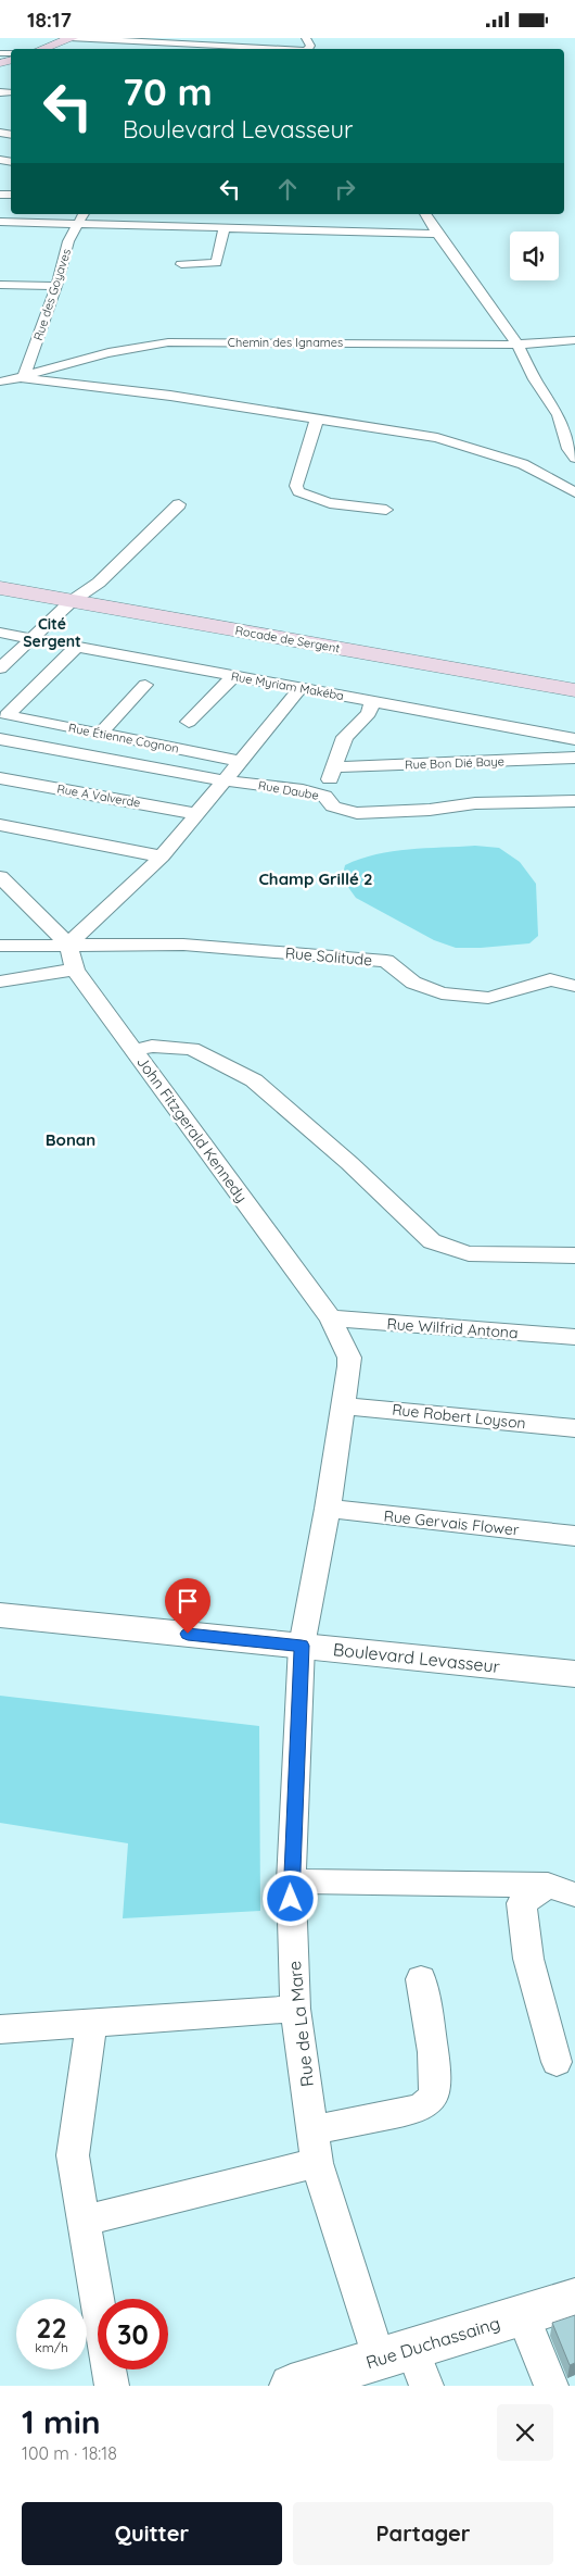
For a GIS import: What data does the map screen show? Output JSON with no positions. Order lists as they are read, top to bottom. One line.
{"streets":{"main road":["Rocade de Sergent"],"street":["Rue des Goyaves","Chemin des Ignames","Rue Myriam Makéba","Rue Étienne Cognon","Rue Bon Dié Baye","Rue Daube","Rue A Valverde","Rue Solitude","John Fitzgerald Kennedy","Rue Wilfrid Antona","Rue Robert Loyson","Rue Gervais Flower","Boulevard Levasseur","Rue de La Mare","Rue Duchassaing"]},"crossings":[["Rue des Goyaves","Chemin des Ignames"],["Rue Myriam Makéba","Rue Étienne Cognon"],["Rue Solitude","John Fitzgerald Kennedy"],["John Fitzgerald Kennedy","Rue Wilfrid Antona"],["John Fitzgerald Kennedy","Rue Robert Loyson"],["John Fitzgerald Kennedy","Rue Gervais Flower"],["John Fitzgerald Kennedy","Boulevard Levasseur"],["John Fitzgerald Kennedy","Rue de La Mare"],["Boulevard Levasseur","Rue de La Mare"],["Rue de La Mare","Rue Duchassaing"]],"districts":["Cité Sergent","Champ Grillé 2","Bonan"],"page":{"status":"18:17","turn":["70 m","Boulevard Levasseur"],"speed":"22 km/h","limit":"30","heading":["1 min","100 m · 18:18"],"buttons":["Quitter","Partager"]}}
